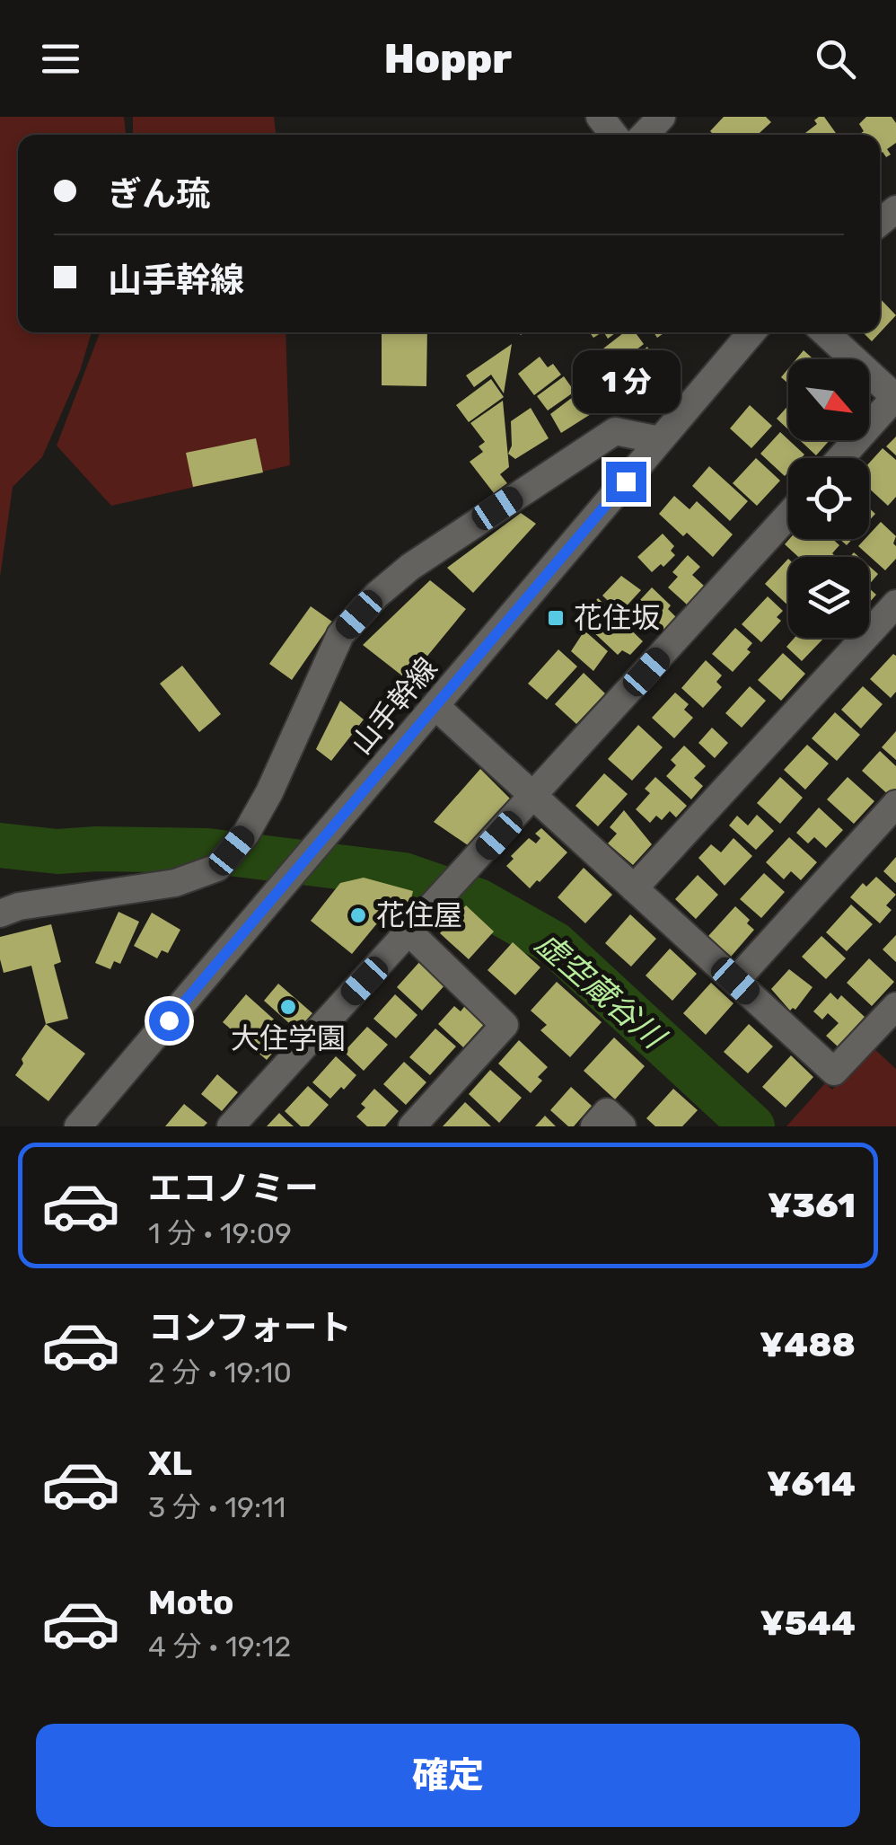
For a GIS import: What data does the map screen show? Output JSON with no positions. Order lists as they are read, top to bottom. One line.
{"streets":{"street":["山手幹線"]},"water":["虚空蔵谷川"],"places":{"transit":["花住坂"],"other":["花住屋","大住学園"]},"north":"bottom right","page":{"header":"Hoppr","banner":["ぎん琉","山手幹線"],"bubble":"1 分","list":[{"name":"エコノミー","note":"1 分 · 19:09","value":"¥361"},{"name":"コンフォート","note":"2 分 · 19:10","value":"¥488"},{"name":"XL","note":"3 分 · 19:11","value":"¥614"},{"name":"Moto","note":"4 分 · 19:12","value":"¥544"}],"buttons":"確定"}}
